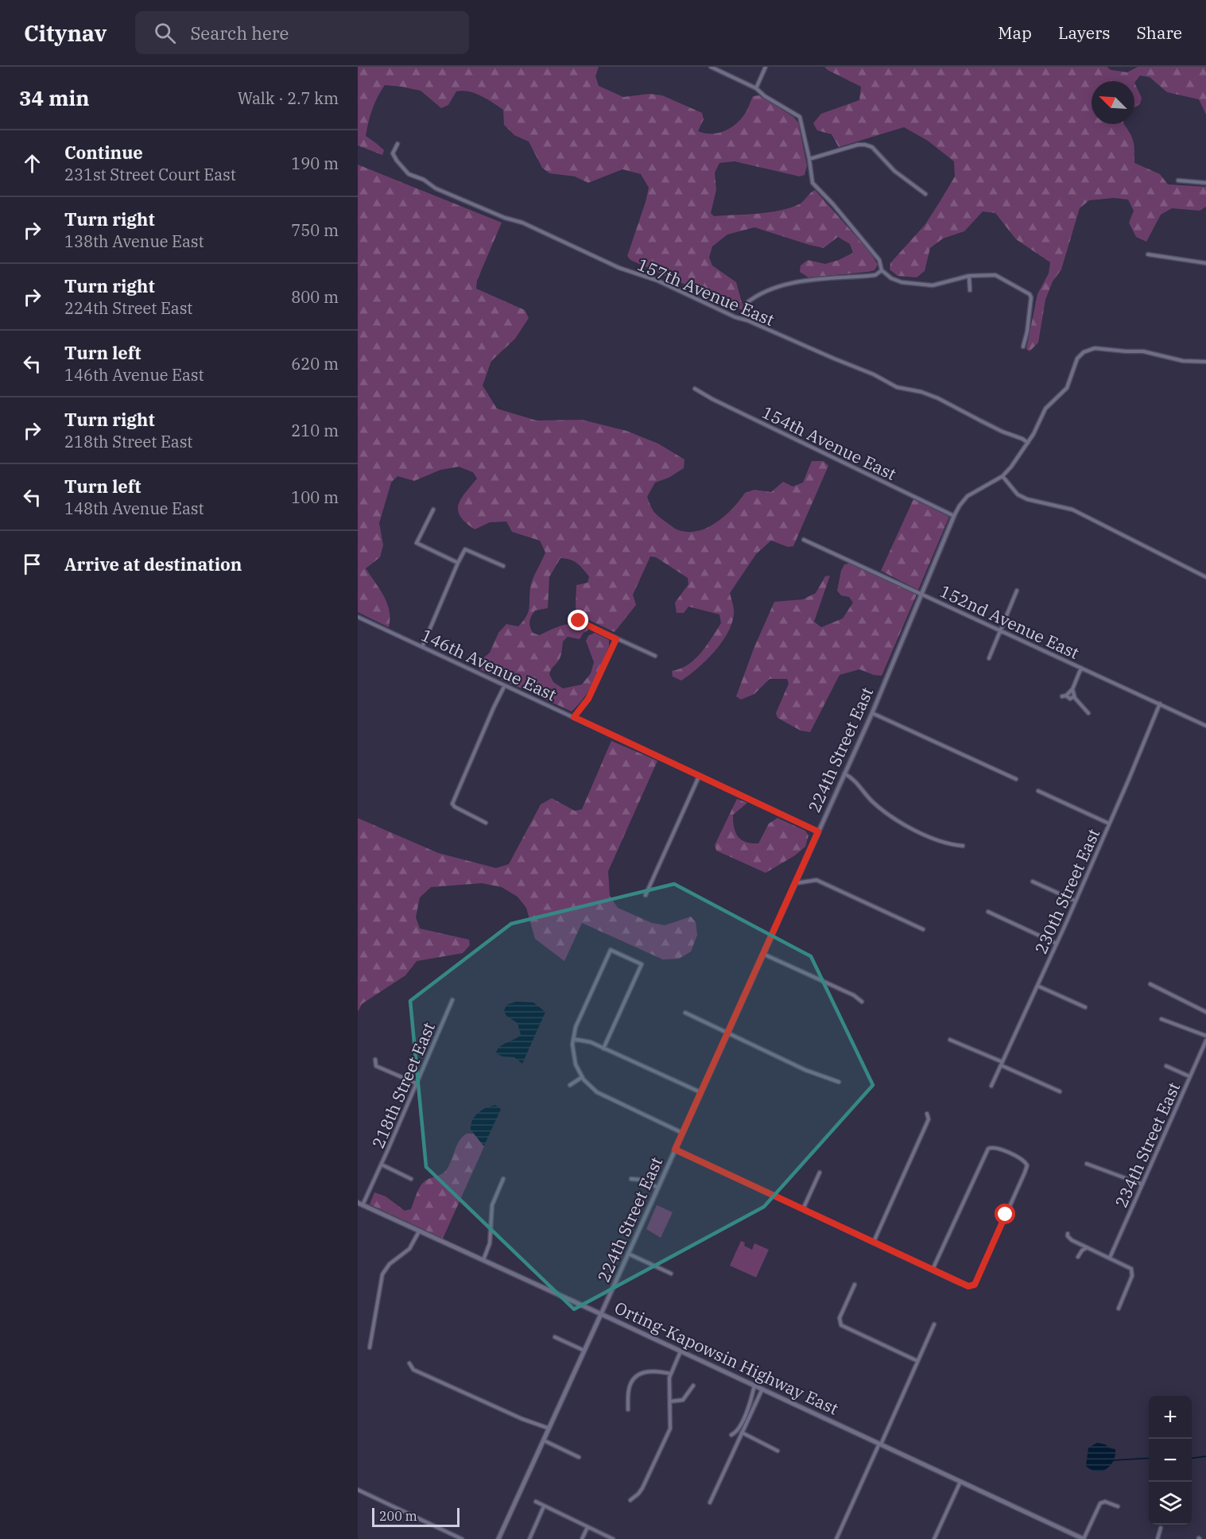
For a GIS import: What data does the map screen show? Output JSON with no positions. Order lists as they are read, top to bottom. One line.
{"streets":{"main road":["224th Street East","Orting-Kapowsin Highway East"],"street":["157th Avenue East","154th Avenue East","152nd Avenue East","146th Avenue East","230th Street East","218th Street East","234th Street East"]},"crossings":[["154th Avenue East","224th Street East"],["152nd Avenue East","224th Street East"],["152nd Avenue East","230th Street East"],["146th Avenue East","224th Street East"],["224th Street East","Orting-Kapowsin Highway East"],["218th Street East","Orting-Kapowsin Highway East"]],"scale_bar":"200 m","north":"top left","page":{"header":"Citynav","search":"Search here","nav":["Map","Layers","Share"],"heading":["34 min","Walk · 2.7 km"],"list":[["Continue","231st Street Court East","190 m"],["Turn right","138th Avenue East","750 m"],["Turn right","224th Street East","800 m"],["Turn left","146th Avenue East","620 m"],["Turn right","218th Street East","210 m"],["Turn left","148th Avenue East","100 m"],"Arrive at destination"],"map_buttons":["+","−"],"scale":"200 m"}}
